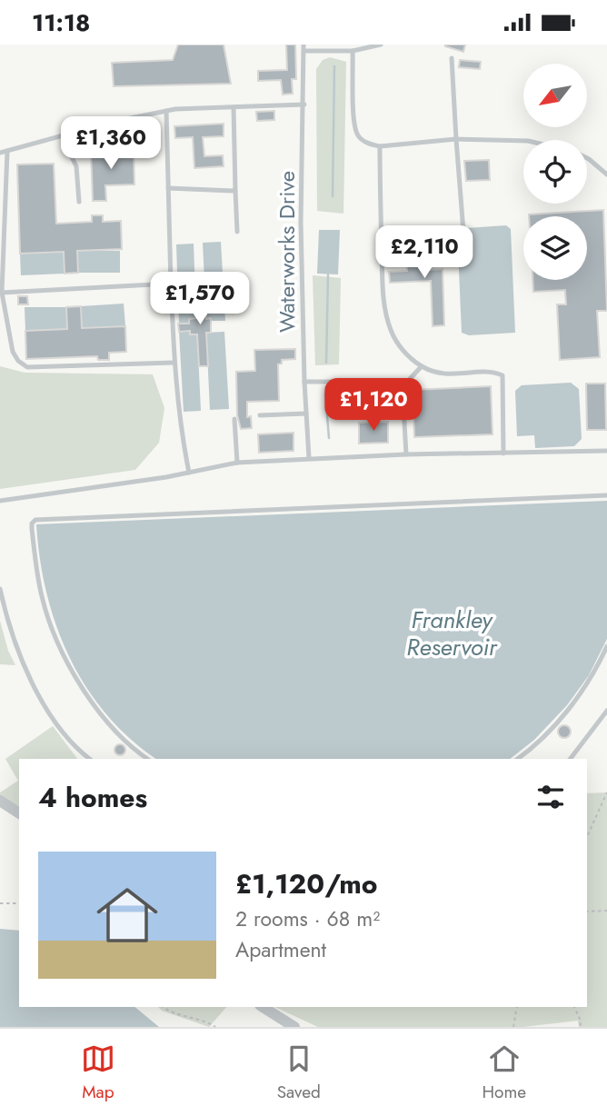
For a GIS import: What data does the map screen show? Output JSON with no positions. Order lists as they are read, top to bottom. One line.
{"streets":{"lane":["Waterworks Drive"]},"water":["Frankley Reservoir"],"north":"bottom left","page":{"status":"11:18","price":["£1,360","£2,110","£1,570","£1,120"],"heading":"4 homes","list":[{"name":"£1,120/mo","note":"2 rooms · 68 m² · Apartment"}],"tabs":["Map","Saved","Home"]}}
